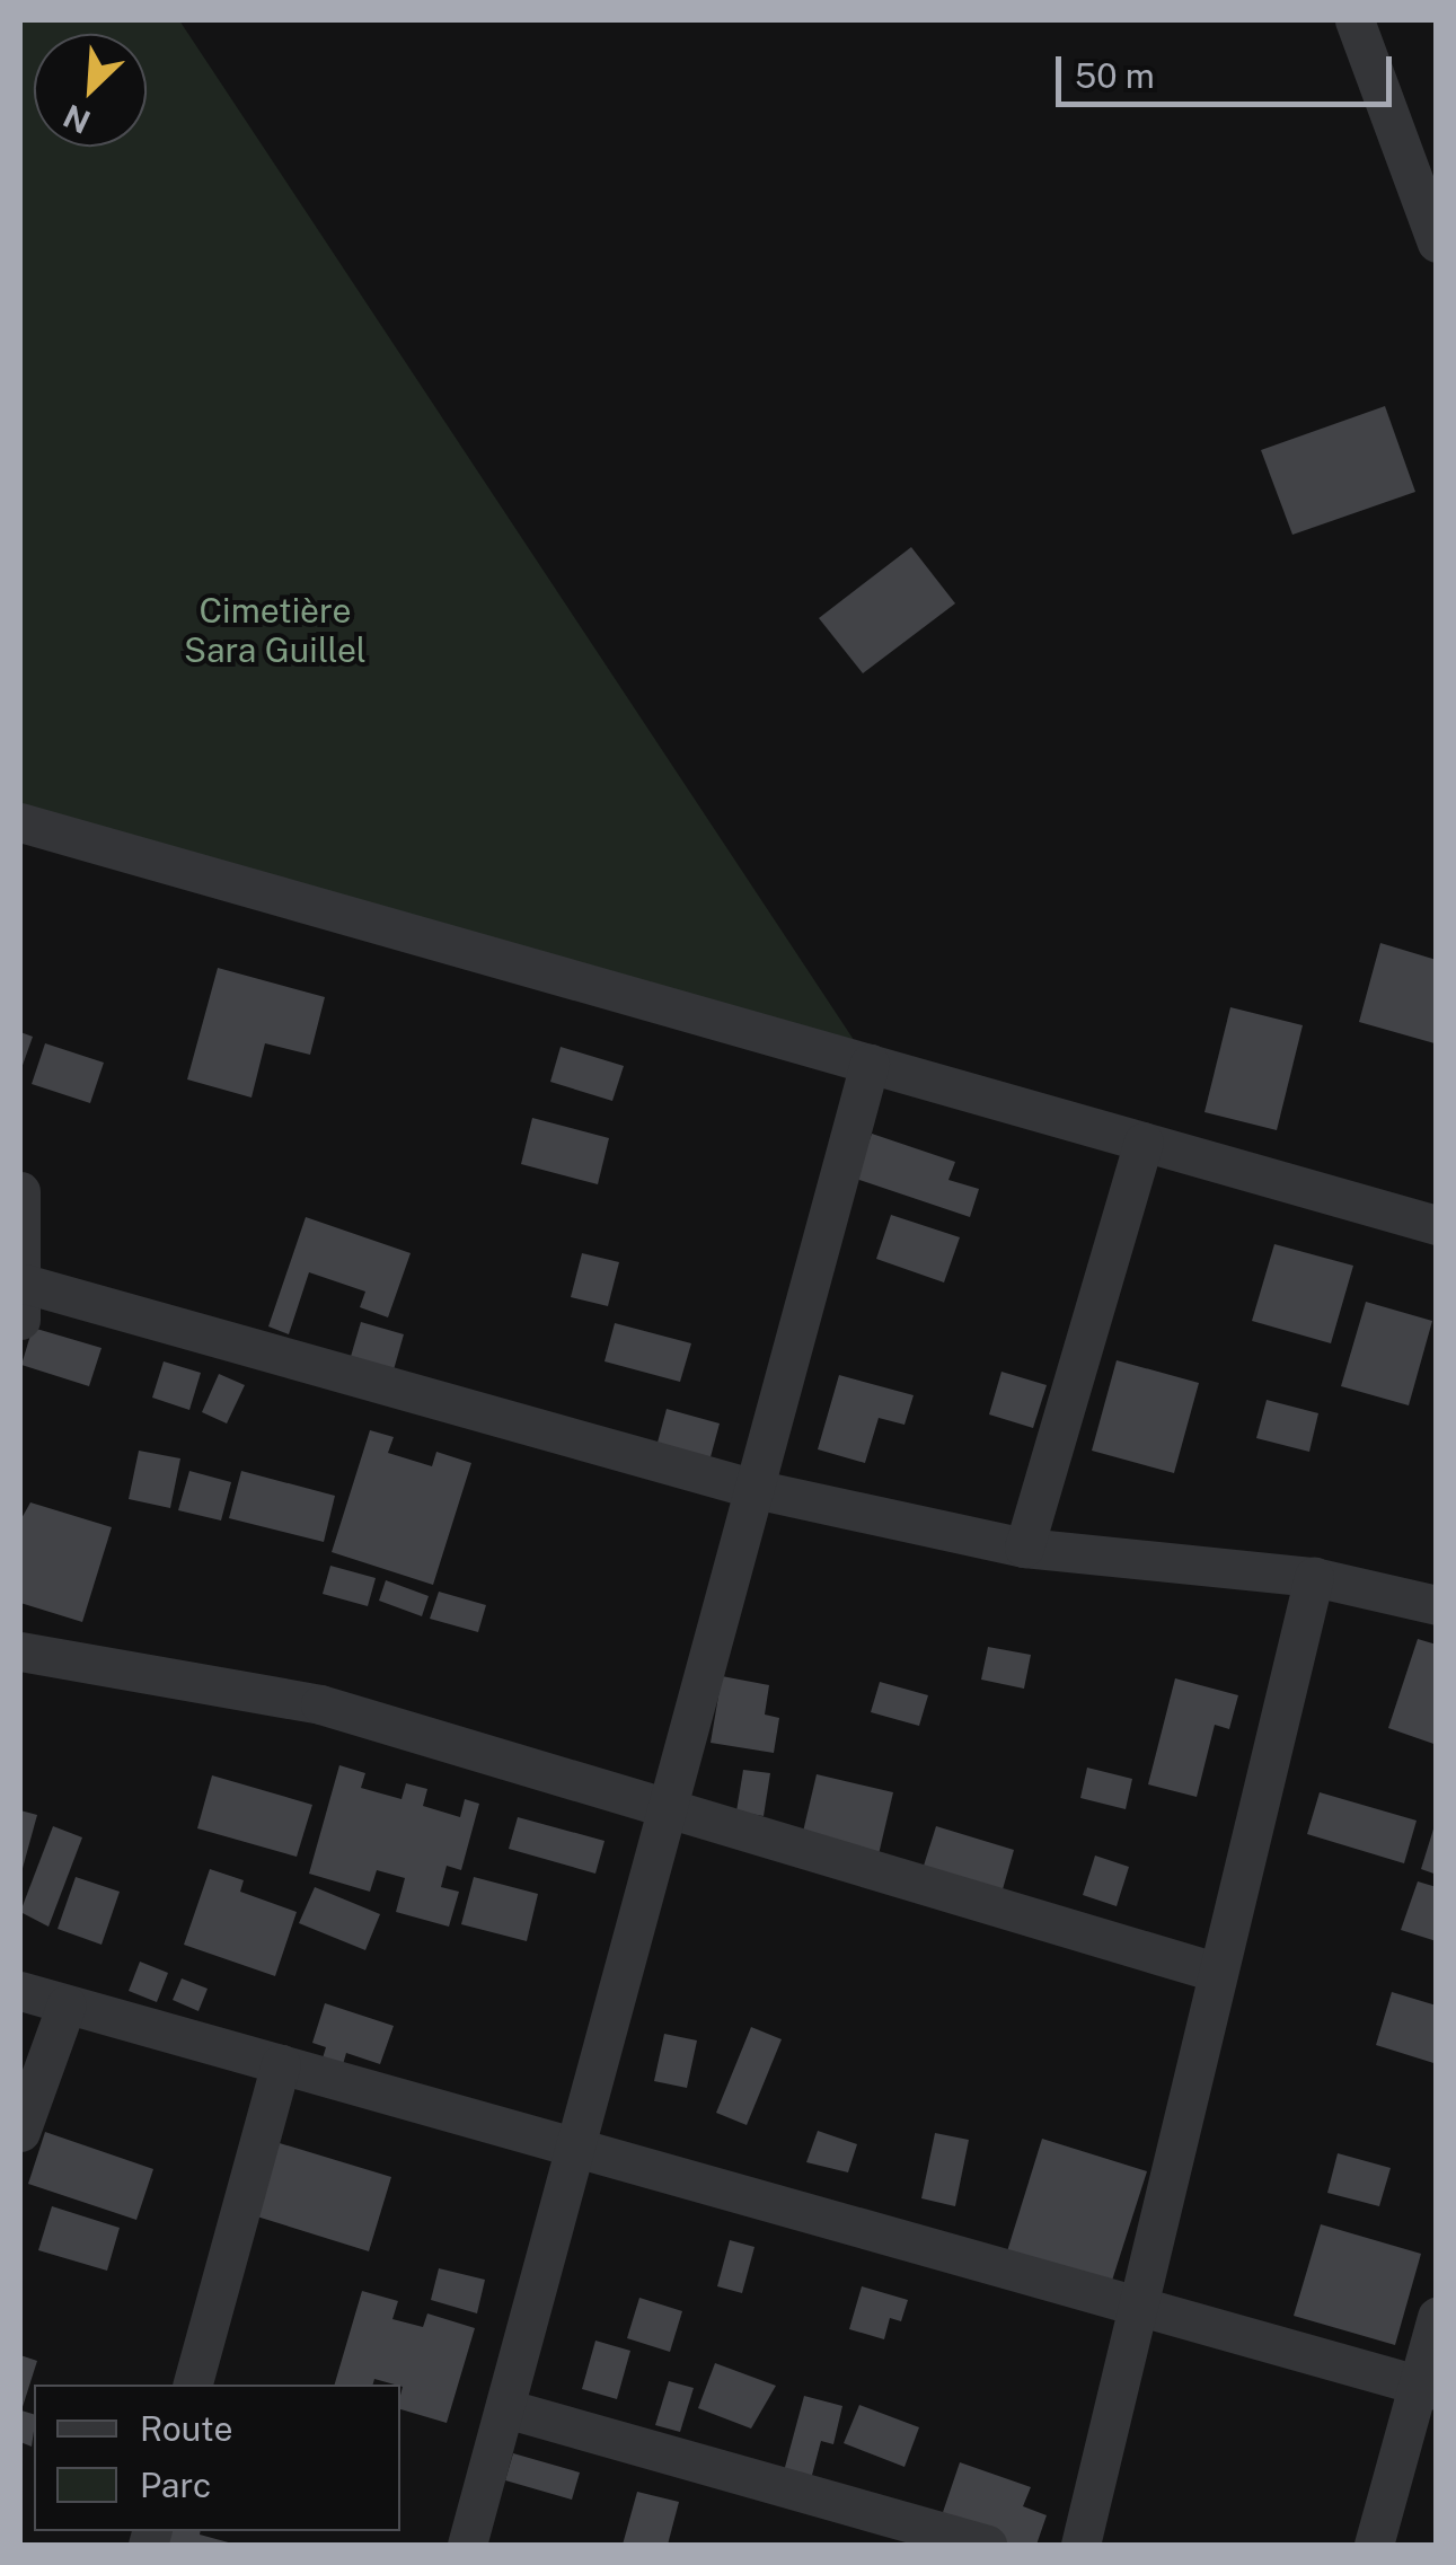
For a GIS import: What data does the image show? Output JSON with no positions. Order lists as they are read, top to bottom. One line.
{"parks":["Cimetière Sara Guillel"],"legend":["Route","Parc"],"scale_bar":"50 m","north":"bottom left"}
